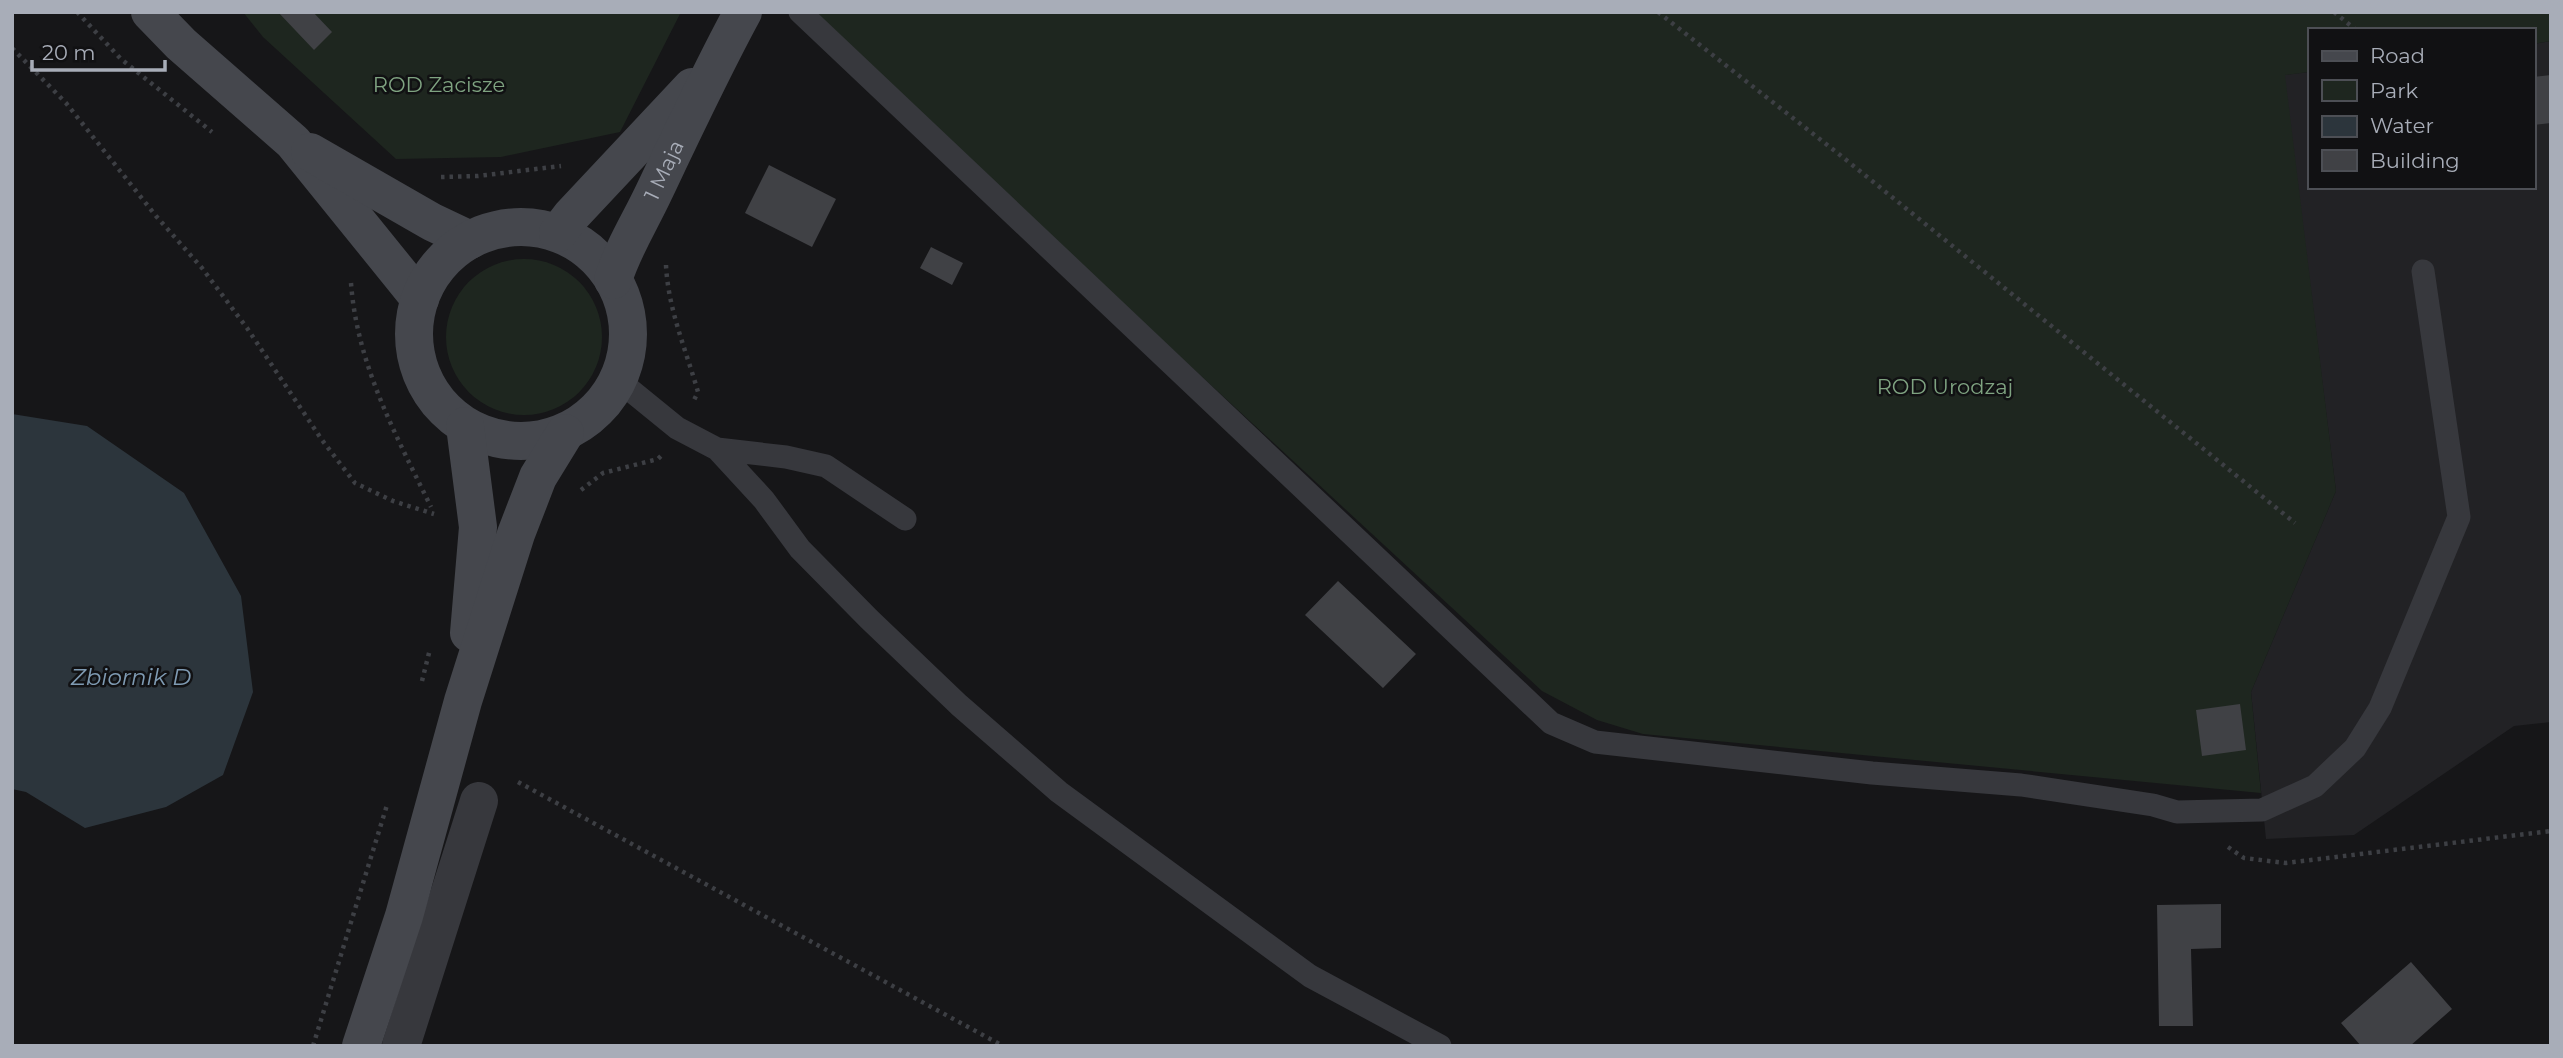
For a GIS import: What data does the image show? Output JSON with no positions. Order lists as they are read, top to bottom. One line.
{"streets":{"street":["1 Maja"]},"water":["Zbiornik D"],"parks":["ROD Zacisze","ROD Urodzaj"],"legend":["Road","Park","Water","Building"],"scale_bar":"20 m"}
